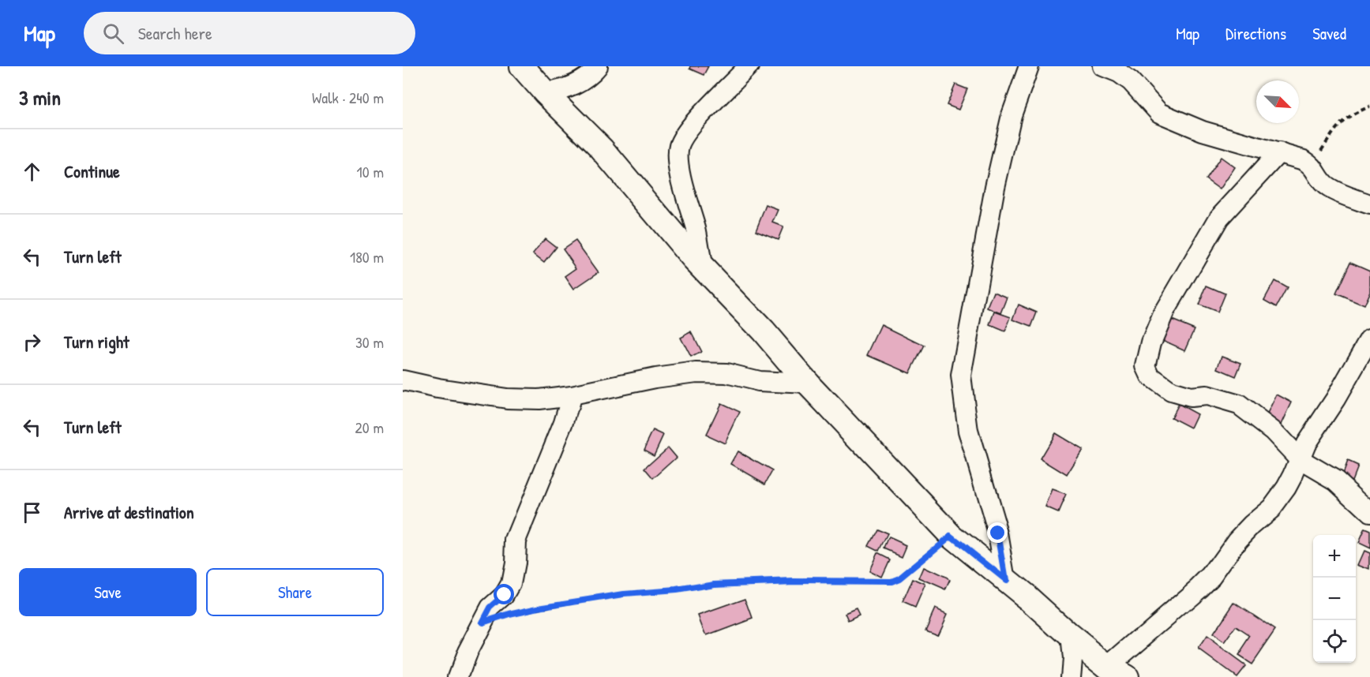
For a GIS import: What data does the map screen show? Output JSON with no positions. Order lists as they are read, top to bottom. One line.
{"north":"bottom right","page":{"header":"Map","search":"Search here","nav":["Map","Directions","Saved"],"heading":["3 min","Walk · 240 m"],"list":[["Continue","10 m"],["Turn left","180 m"],["Turn right","30 m"],["Turn left","20 m"],"Arrive at destination"],"map_buttons":["+","−"],"buttons":["Save","Share"]}}
